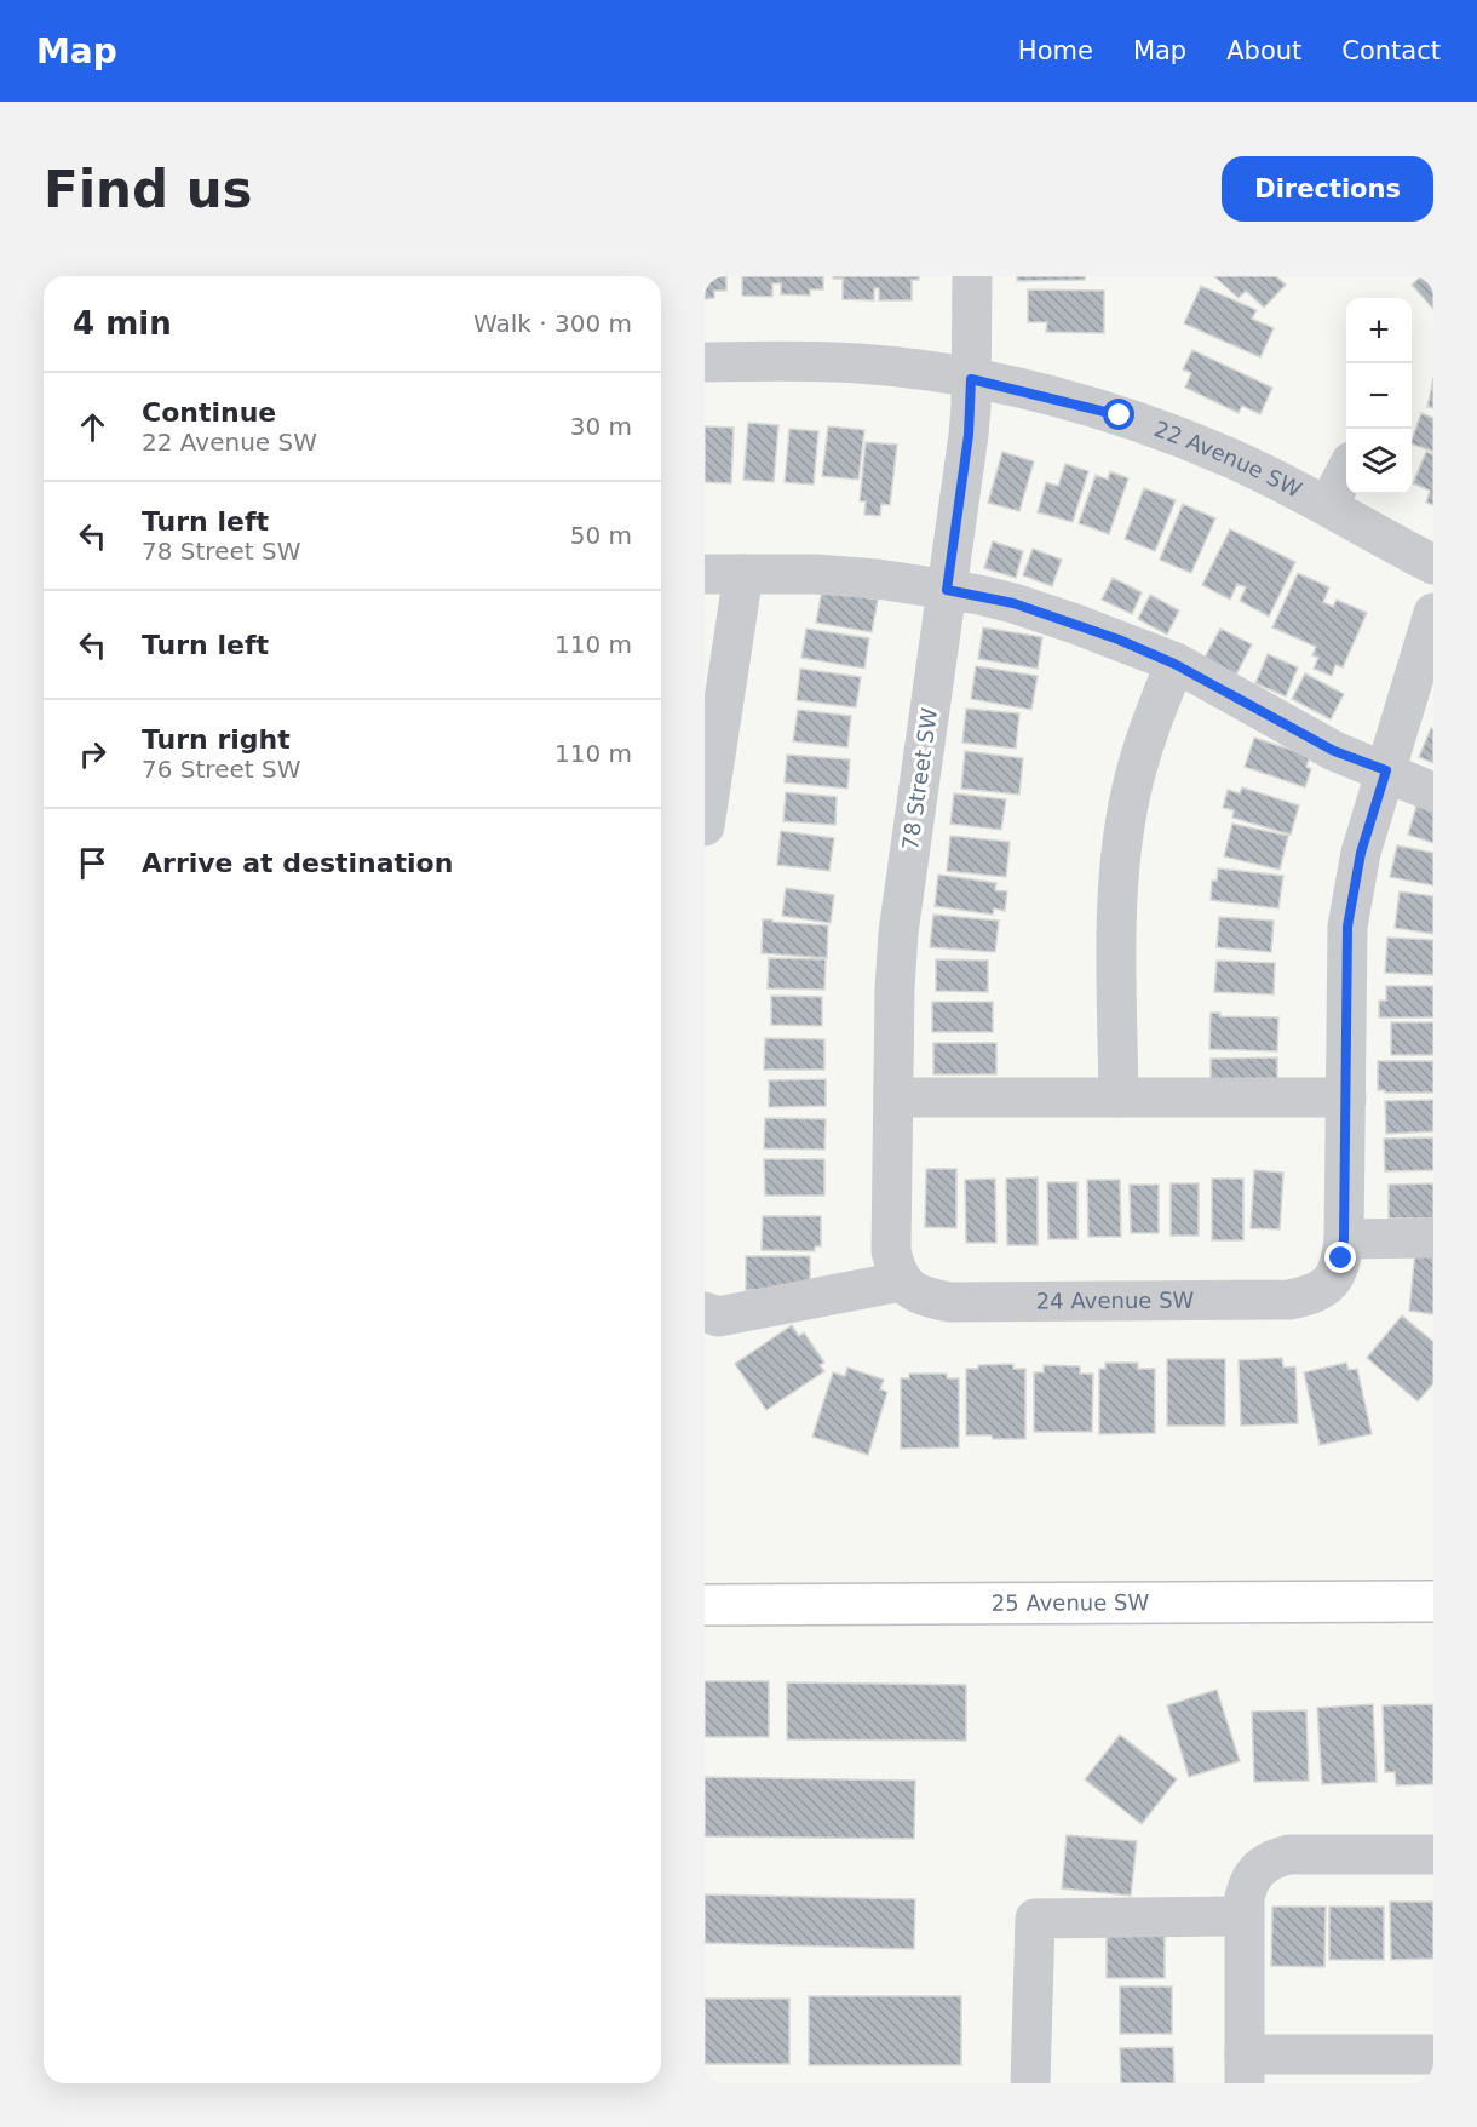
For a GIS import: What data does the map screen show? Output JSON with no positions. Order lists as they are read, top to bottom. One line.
{"streets":{"main road":["25 Avenue SW"],"street":["22 Avenue SW","78 Street SW","24 Avenue SW"]},"crossings":[["22 Avenue SW","78 Street SW"],["78 Street SW","24 Avenue SW"]],"page":{"header":"Map","nav":["Home","Map","About","Contact"],"buttons":"Directions","title":"Find us","heading":["4 min","Walk · 300 m"],"map_buttons":["+","−"],"list":[["Continue","22 Avenue SW","30 m"],["Turn left","78 Street SW","50 m"],["Turn left","110 m"],["Turn right","76 Street SW","110 m"],"Arrive at destination"]}}
